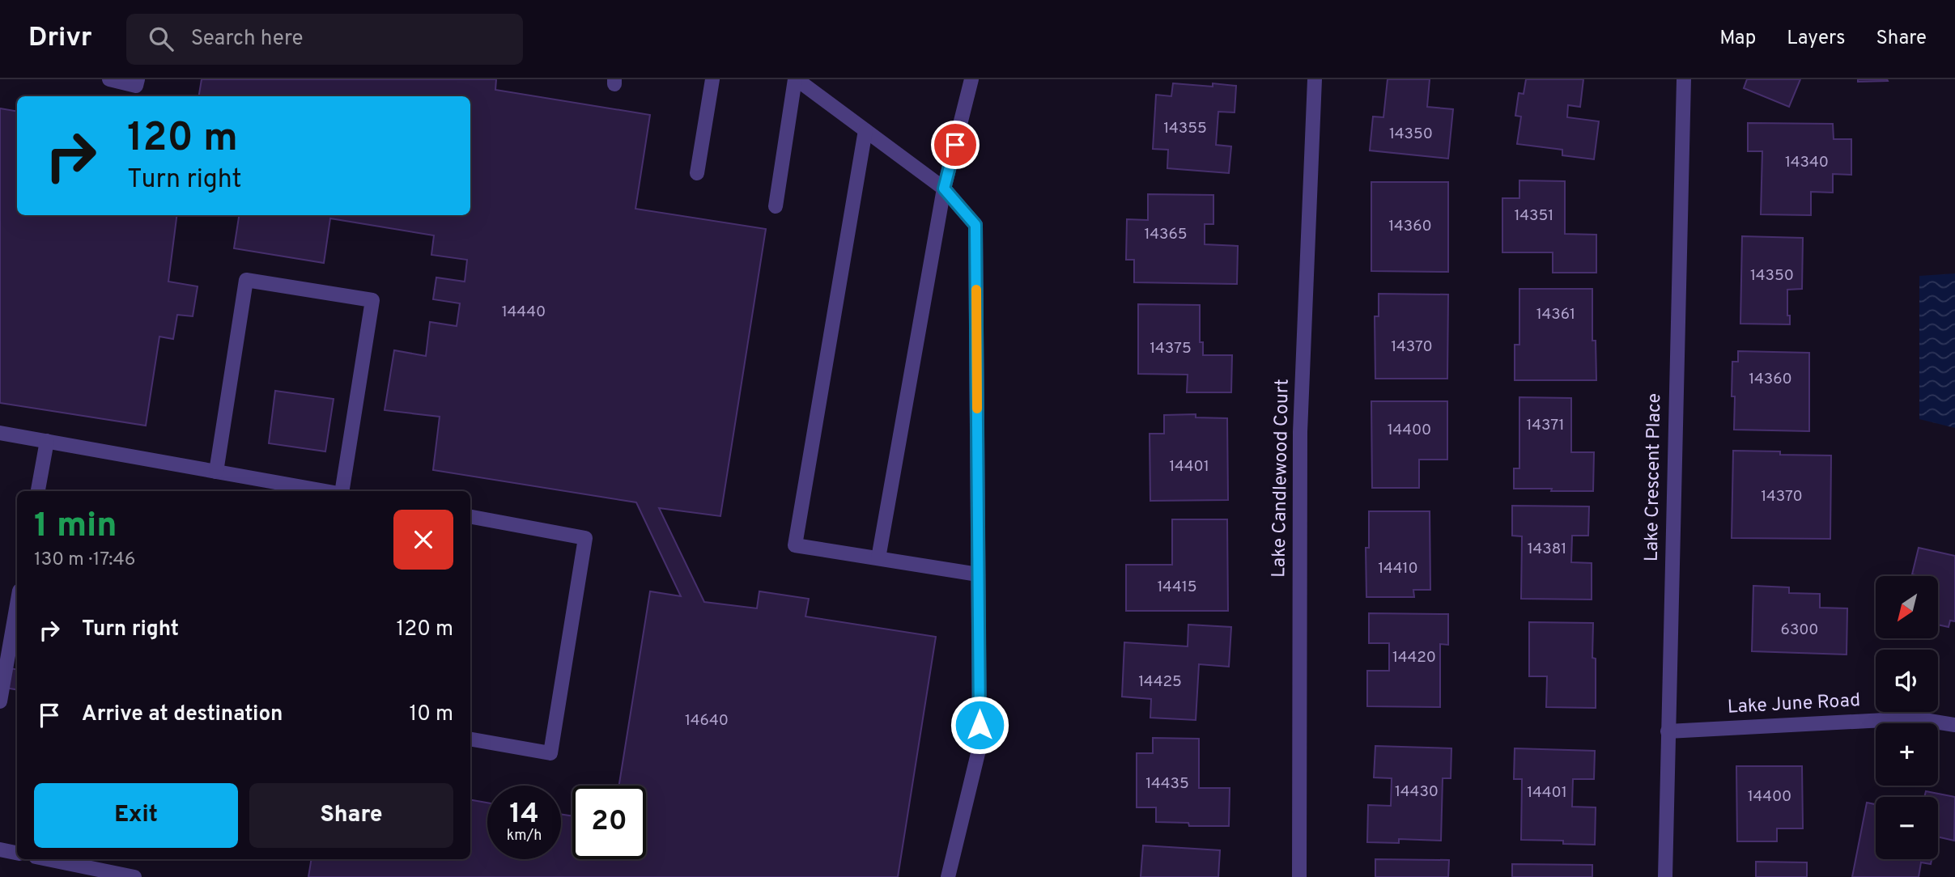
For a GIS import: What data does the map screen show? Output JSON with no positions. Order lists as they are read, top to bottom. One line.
{"streets":{"street":["Lake Crescent Place","Lake Candlewood Court","Lake June Road"]},"crossings":[["Lake Crescent Place","Lake June Road"]],"house_numbers":["14355","14350","14340","14351","14360","14365","14350","14440","14361","14370","14375","14360","14371","14400","14401","14370","14381","14410","14415","6300","14420","14425","14640","14435","14430","14401","14400"],"north":"bottom left","page":{"header":"Drivr","search":"Search here","nav":["Map","Layers","Share"],"turn":["120 m","Turn right"],"heading":["1 min","130 m · 17:46"],"map_buttons":["+","−"],"list":[{"name":"Turn right","value":"120 m"},{"name":"Arrive at destination","value":"10 m"}],"buttons":["Exit","Share"],"speed":"14 km/h","limit":"20"}}
